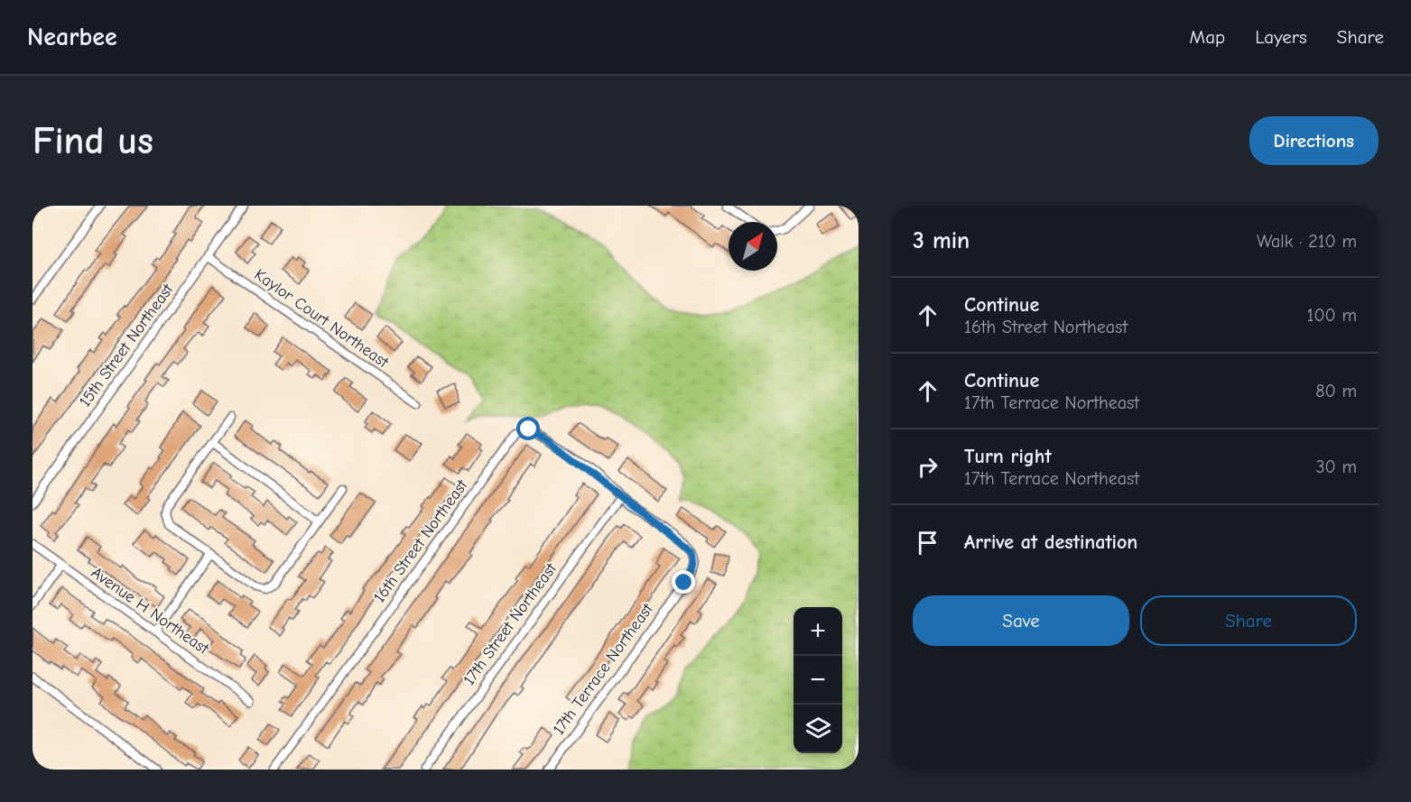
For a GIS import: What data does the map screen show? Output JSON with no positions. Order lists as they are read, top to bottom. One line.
{"streets":{"street":["Kaylor Court Northeast","15th Street Northeast","16th Street Northeast","Avenue H Northeast","17th Street Northeast","17th Terrace Northeast"]},"crossings":[["Kaylor Court Northeast","15th Street Northeast"],["16th Street Northeast","17th Street Northeast"],["16th Street Northeast","17th Terrace Northeast"],["17th Street Northeast","17th Terrace Northeast"]],"north":"top right","page":{"header":"Nearbee","nav":["Map","Layers","Share"],"buttons":["Directions",["Save","Share"]],"title":"Find us","heading":["3 min","Walk · 210 m"],"list":[["Continue","16th Street Northeast","100 m"],["Continue","17th Terrace Northeast","80 m"],["Turn right","17th Terrace Northeast","30 m"],"Arrive at destination"],"map_buttons":["+","−"]}}
